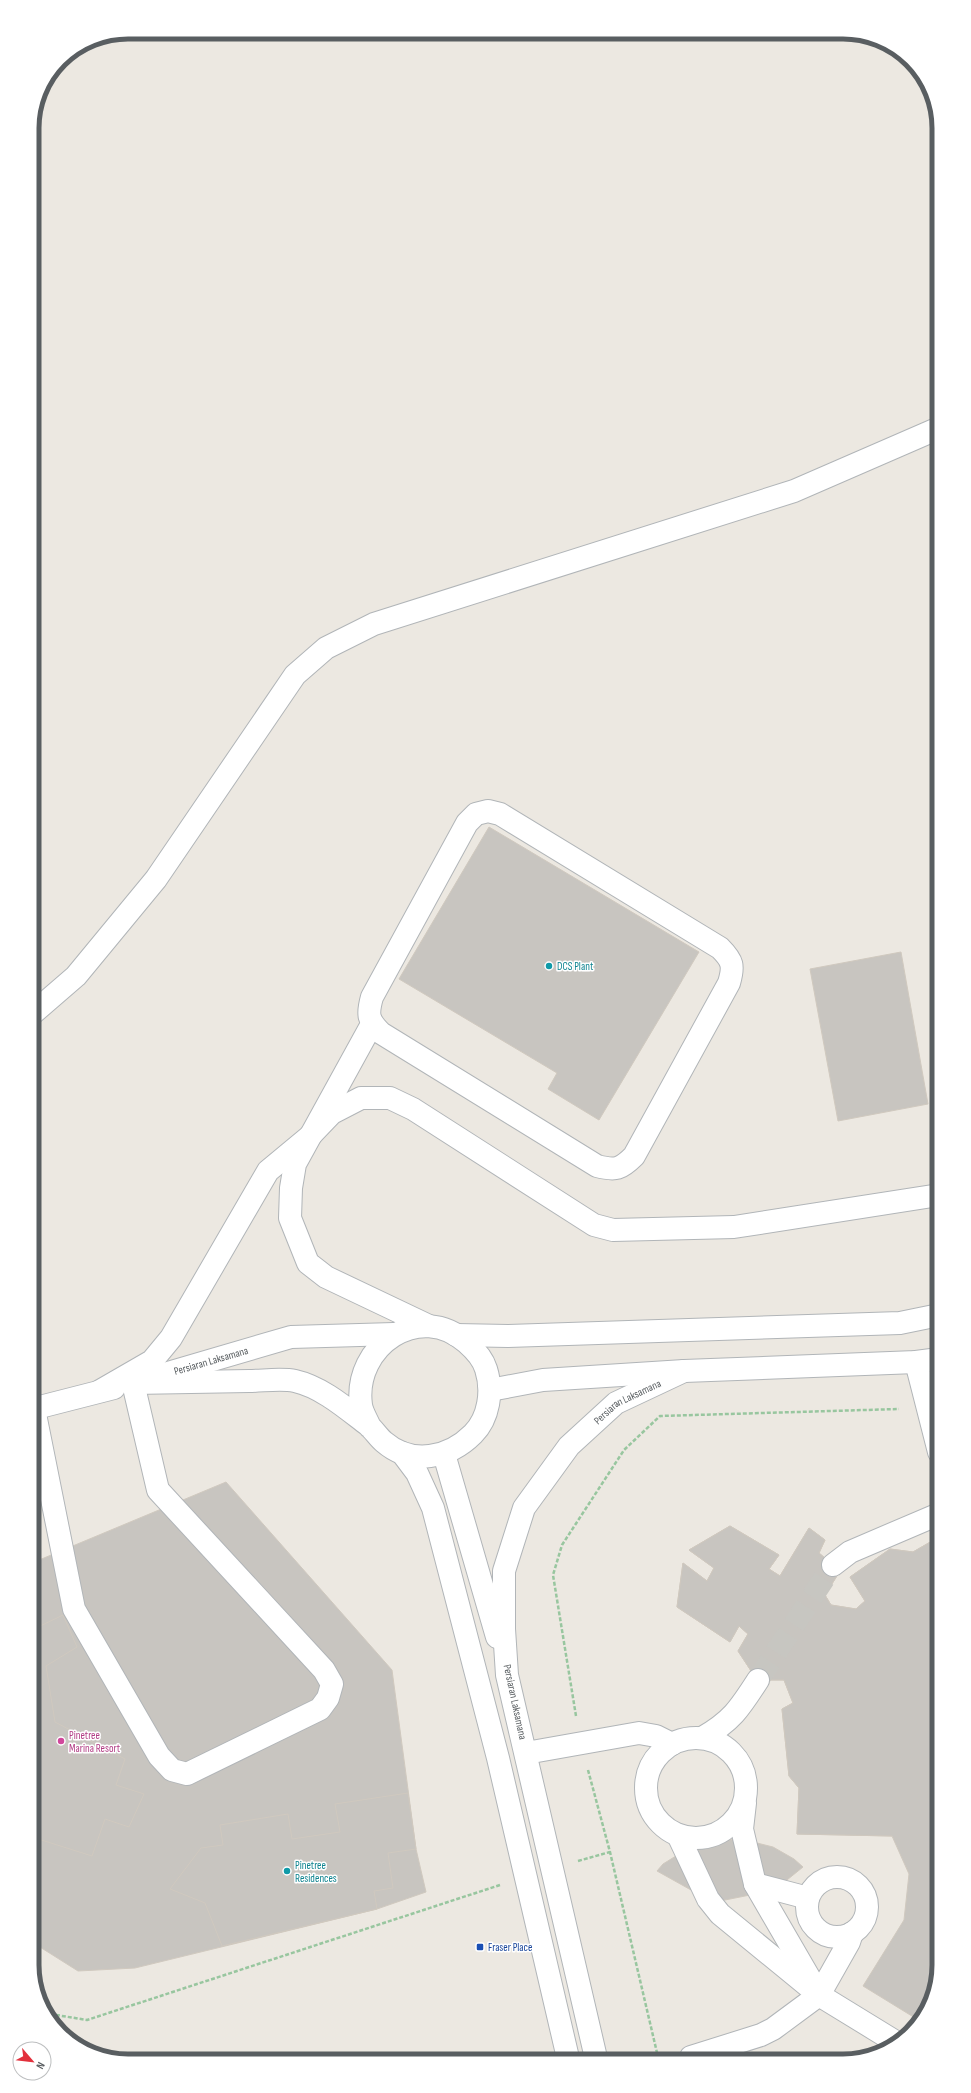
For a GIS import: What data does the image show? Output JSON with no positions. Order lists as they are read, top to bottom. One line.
{"streets":{"street":["Persiaran Laksamana"]},"places":{"other":["DCS Plant","Pinetree Marina Resort","Pinetree Residences"],"transit":["Fraser Place"]},"north":"bottom right"}
